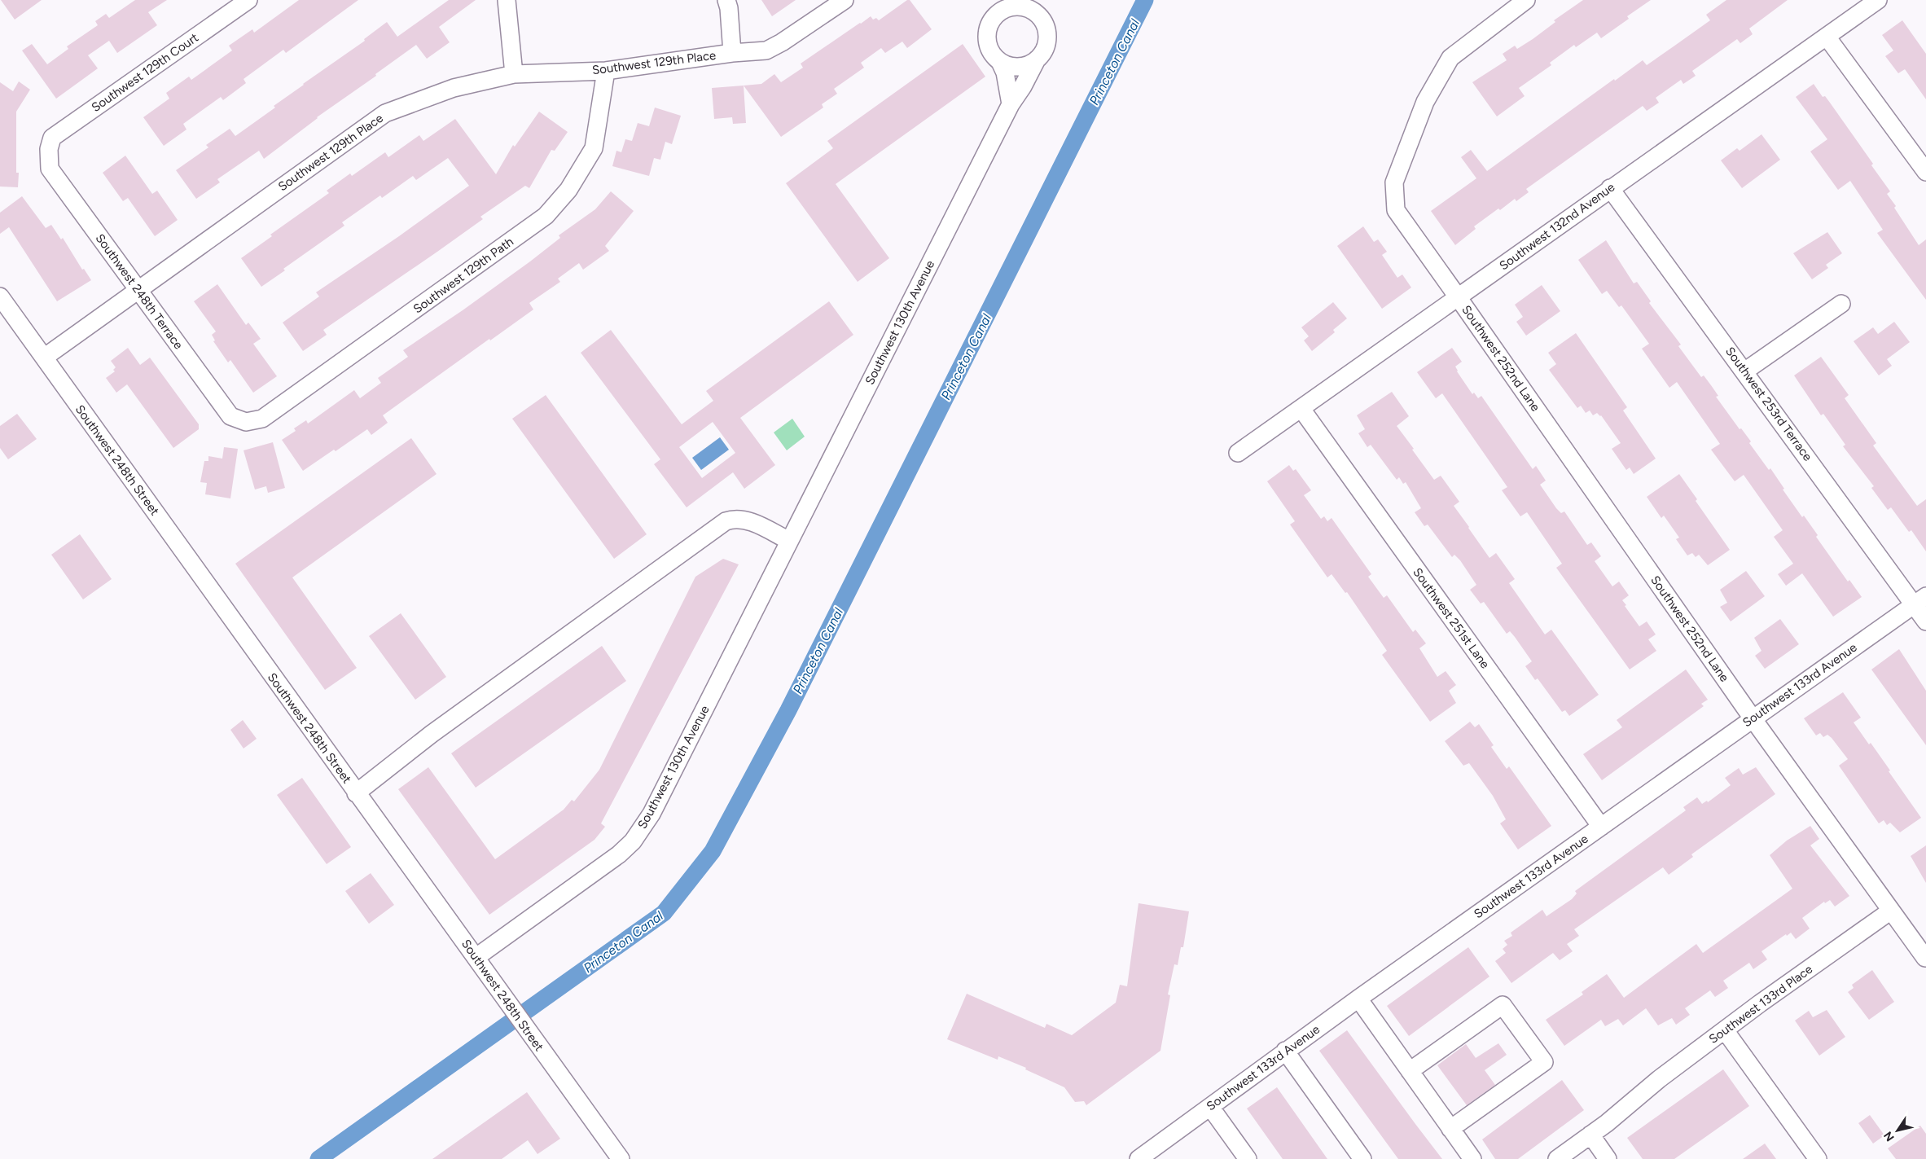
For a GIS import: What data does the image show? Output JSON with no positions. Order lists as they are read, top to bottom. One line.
{"streets":{"street":["Southwest 129th Place","Southwest 129th Court","Southwest 132nd Avenue","Southwest 129th Path","Southwest 248th Terrace","Southwest 130th Avenue","Southwest 252nd Lane","Southwest 253rd Terrace","Southwest 248th Street","Southwest 251st Lane","Southwest 133rd Avenue","Southwest 133rd Place"]},"crossings":[["Southwest 129th Place","Southwest 129th Path"],["Southwest 129th Place","Southwest 248th Terrace"],["Southwest 129th Place","Southwest 248th Street"],["Southwest 129th Court","Southwest 248th Terrace"],["Southwest 132nd Avenue","Southwest 252nd Lane"],["Southwest 132nd Avenue","Southwest 253rd Terrace"],["Southwest 132nd Avenue","Southwest 251st Lane"],["Southwest 129th Path","Southwest 248th Terrace"],["Southwest 130th Avenue","Southwest 248th Street"],["Southwest 252nd Lane","Southwest 133rd Avenue"],["Southwest 252nd Lane","Southwest 133rd Place"],["Southwest 253rd Terrace","Southwest 133rd Avenue"],["Southwest 251st Lane","Southwest 133rd Avenue"]],"water":["Princeton Canal"],"north":"bottom left"}
